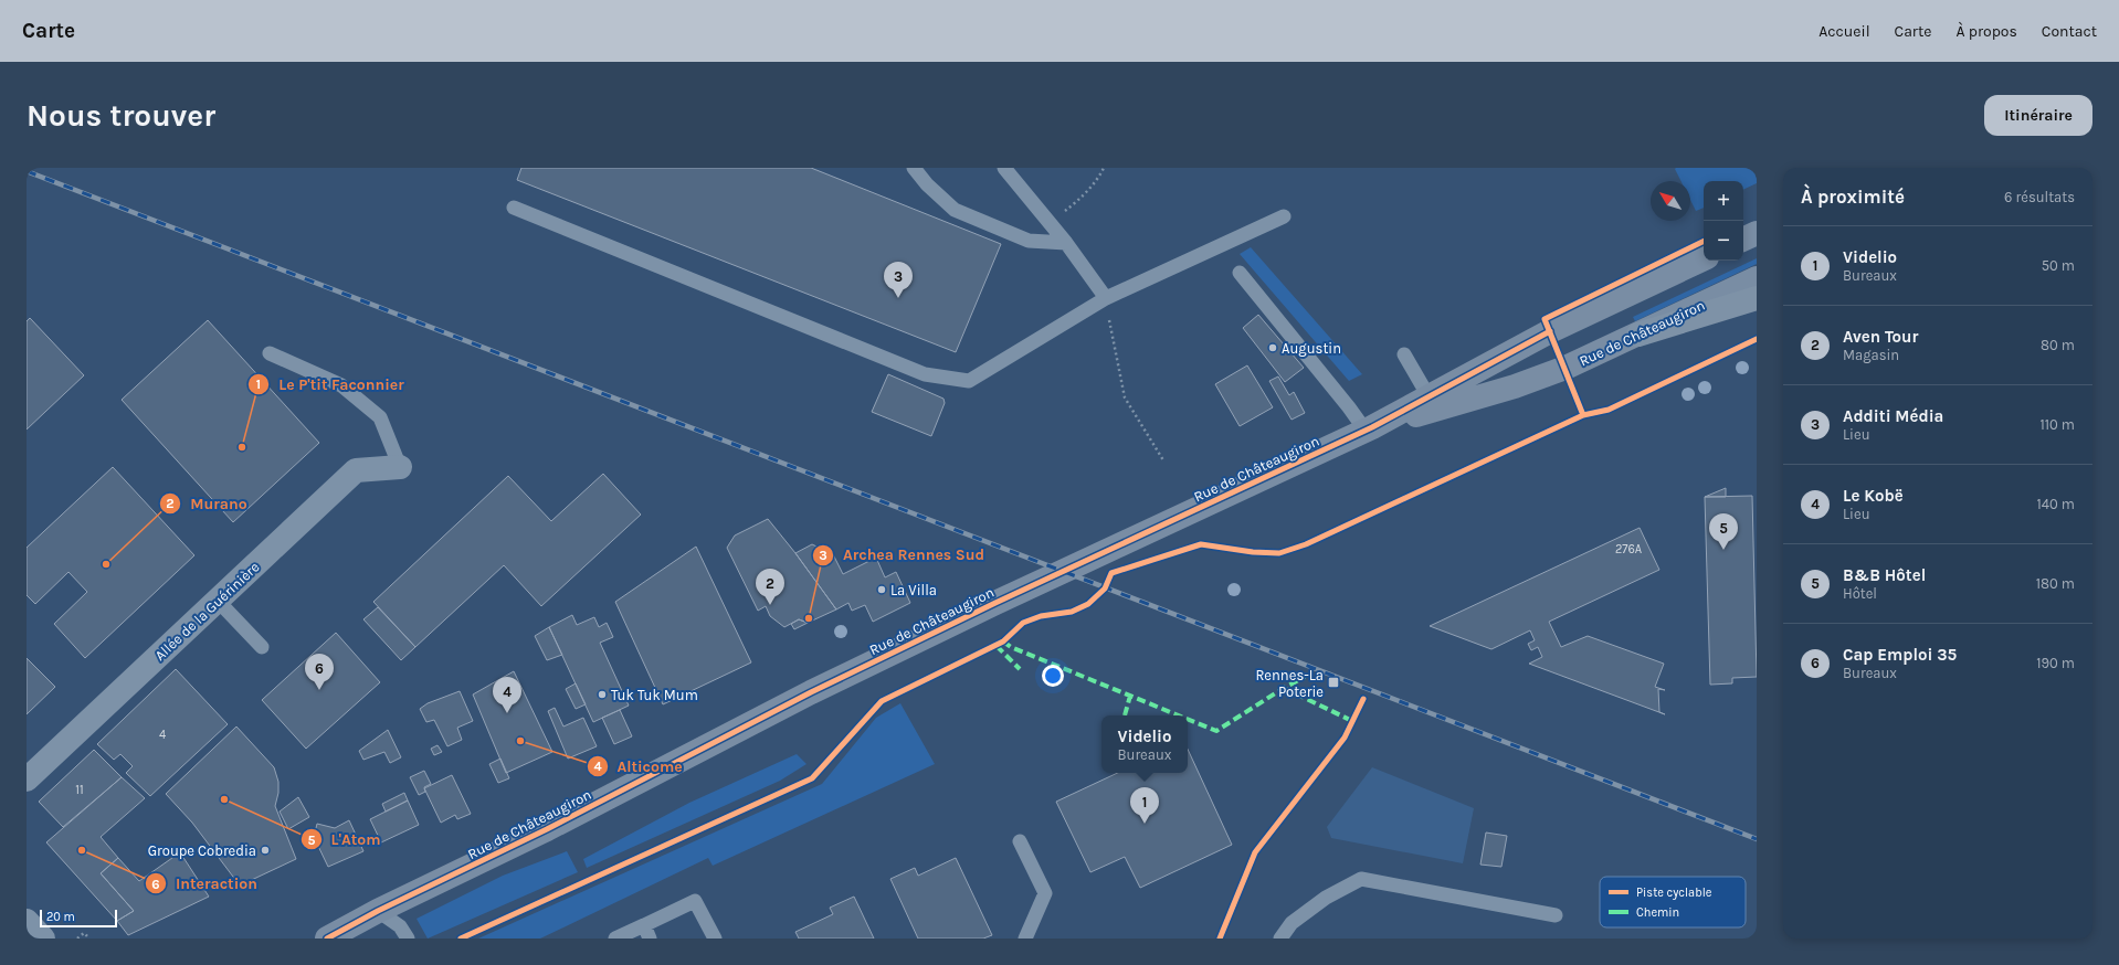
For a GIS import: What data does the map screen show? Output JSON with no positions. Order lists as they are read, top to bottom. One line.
{"streets":{"main road":["Rue de Châteaugiron"],"street":["Allée de la Guérinière"]},"places":{"other":["Augustin","Le P'tit Faconnier","Murano","La Villa","Archea Rennes Sud","Tuk Tuk Mum","Alticome","L'Atom","Interaction","Groupe Cobredia"],"transit":["Rennes-La Poterie"]},"house_numbers":["276A","4","11"],"legend":["Piste cyclable","Chemin"],"scale_bar":"20 m","north":"top left","page":{"header":"Carte","nav":["Accueil","Carte","À propos","Contact"],"buttons":"Itinéraire","title":"Nous trouver","heading":["À proximité","6 résultats"],"map_buttons":["+","−"],"list":[{"mark":"1","name":"Videlio","note":"Bureaux","value":"50 m"},{"mark":"2","name":"Aven Tour","note":"Magasin","value":"80 m"},{"mark":"3","name":"Additi Média","note":"Lieu","value":"110 m"},{"mark":"4","name":"Le Kobë","note":"Lieu","value":"140 m"},{"mark":"5","name":"B&B Hôtel","note":"Hôtel","value":"180 m"},{"mark":"6","name":"Cap Emploi 35","note":"Bureaux","value":"190 m"}],"pins":["3","5","2","6","4","1"],"popup":["Videlio","Bureaux"],"scale":"20 m"}}
